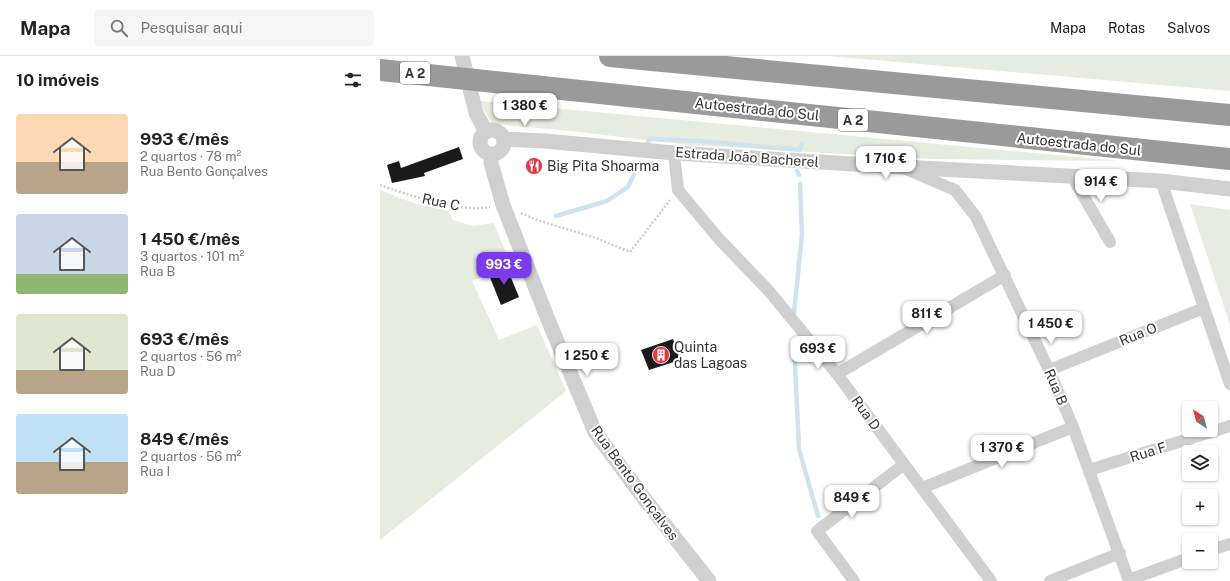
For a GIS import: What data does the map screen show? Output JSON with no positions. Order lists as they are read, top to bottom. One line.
{"streets":{"highway":["A 2","Autoestrada do Sul"],"street":["Estrada João Bacherel","Rua O","Rua B","Rua D","Rua F","Rua Bento Gonçalves"],"path":["Rua C"]},"crossings":[["Estrada João Bacherel","Rua B"],["Estrada João Bacherel","Rua Bento Gonçalves"],["Rua C","Rua Bento Gonçalves"],["Rua O","Rua B"],["Rua B","Rua F"]],"places":{"restaurant":["Big Pita Shoarma"],"building":["Quinta das Lagoas"]},"north":"top left","page":{"header":"Mapa","search":"Pesquisar aqui","nav":["Mapa","Rotas","Salvos"],"heading":"10 imóveis","price":["1 380 €","1 710 €","914 €","993 €","811 €","1 450 €","693 €","1 250 €","1 370 €","849 €"],"list":[{"name":"993 €/mês","note":"2 quartos · 78 m² · Rua Bento Gonçalves"},{"name":"1 450 €/mês","note":"3 quartos · 101 m² · Rua B"},{"name":"693 €/mês","note":"2 quartos · 56 m² · Rua D"},{"name":"849 €/mês","note":"2 quartos · 56 m² · Rua I"}],"map_buttons":["+","−"]}}
